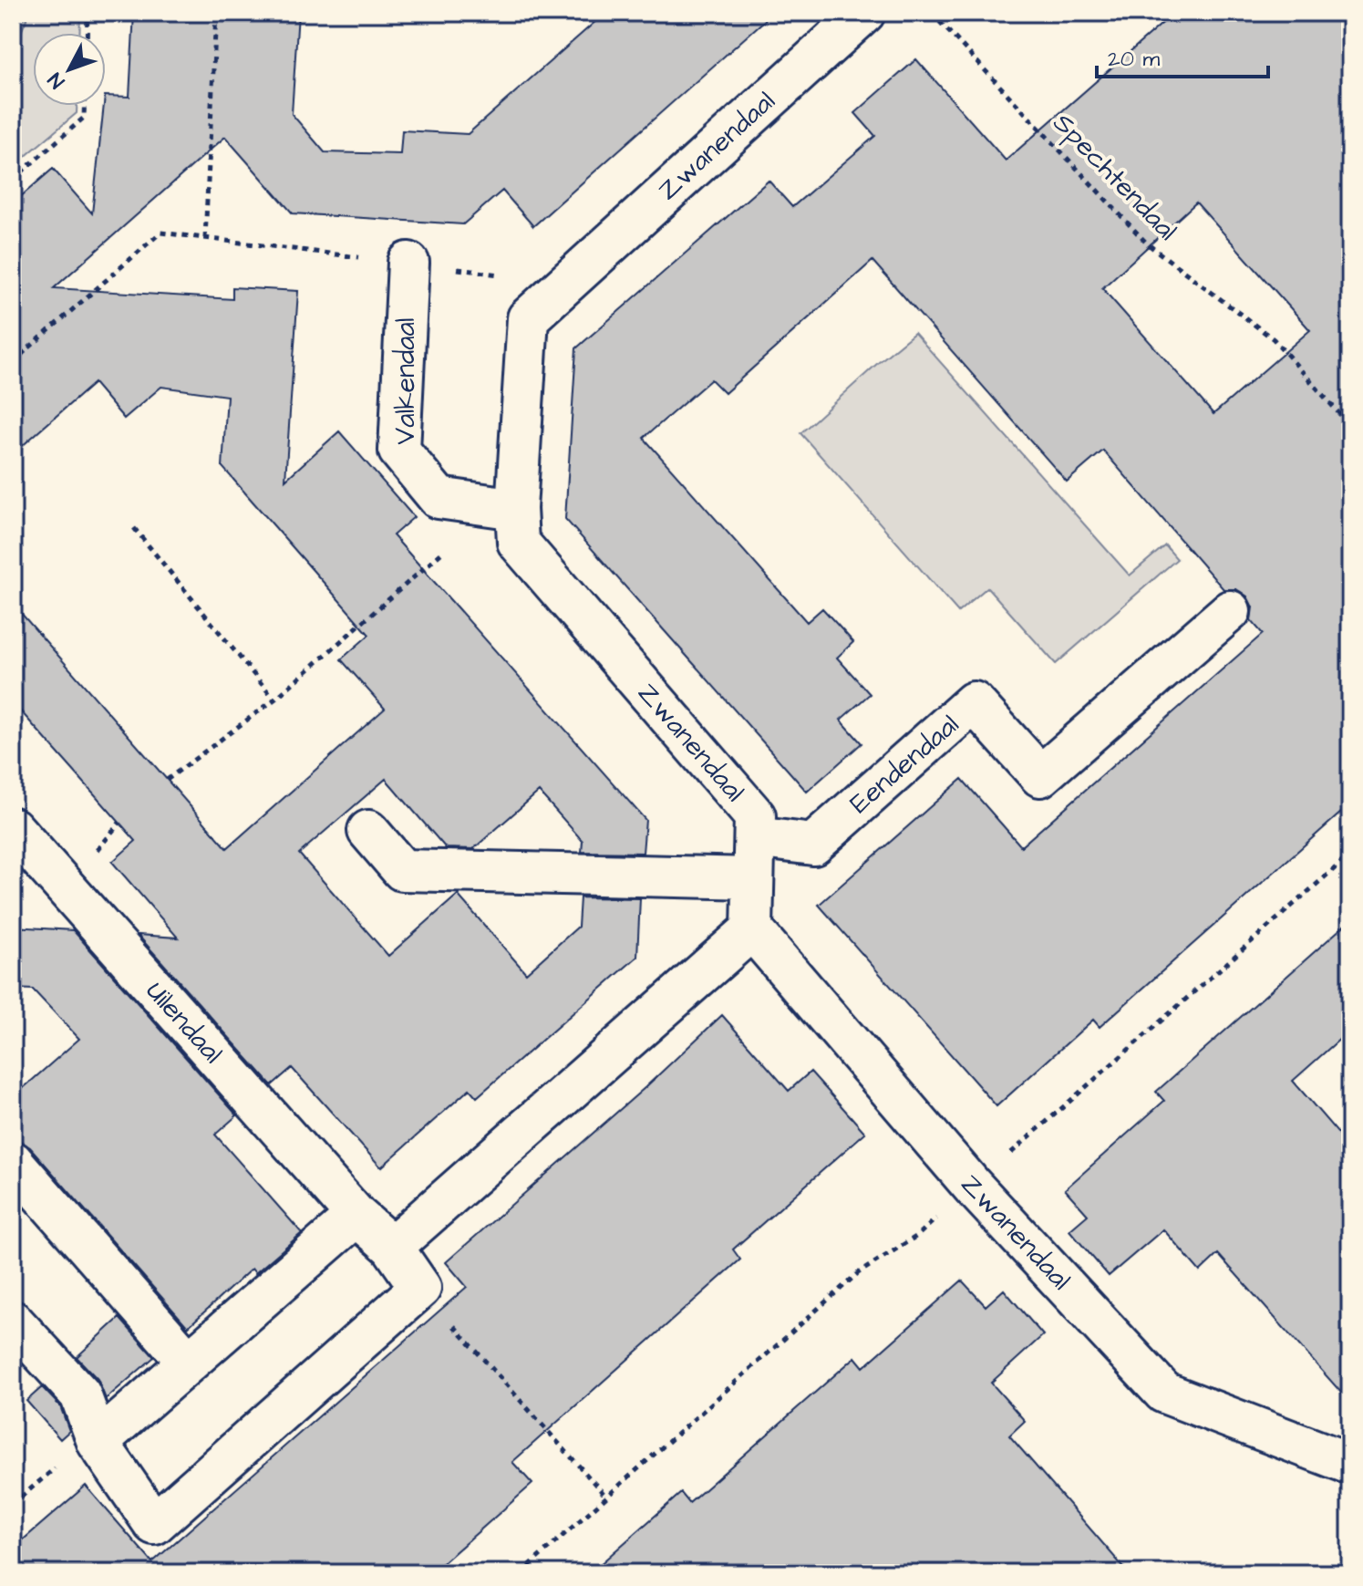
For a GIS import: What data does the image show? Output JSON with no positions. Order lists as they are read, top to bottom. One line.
{"streets":{"street":["Zwanendaal","Valkendaal","Eendendaal","Uilendaal"],"path":["Spechtendaal"]},"crossings":[["Zwanendaal","Valkendaal"],["Zwanendaal","Eendendaal"]],"scale_bar":"20 m","north":"bottom left"}
